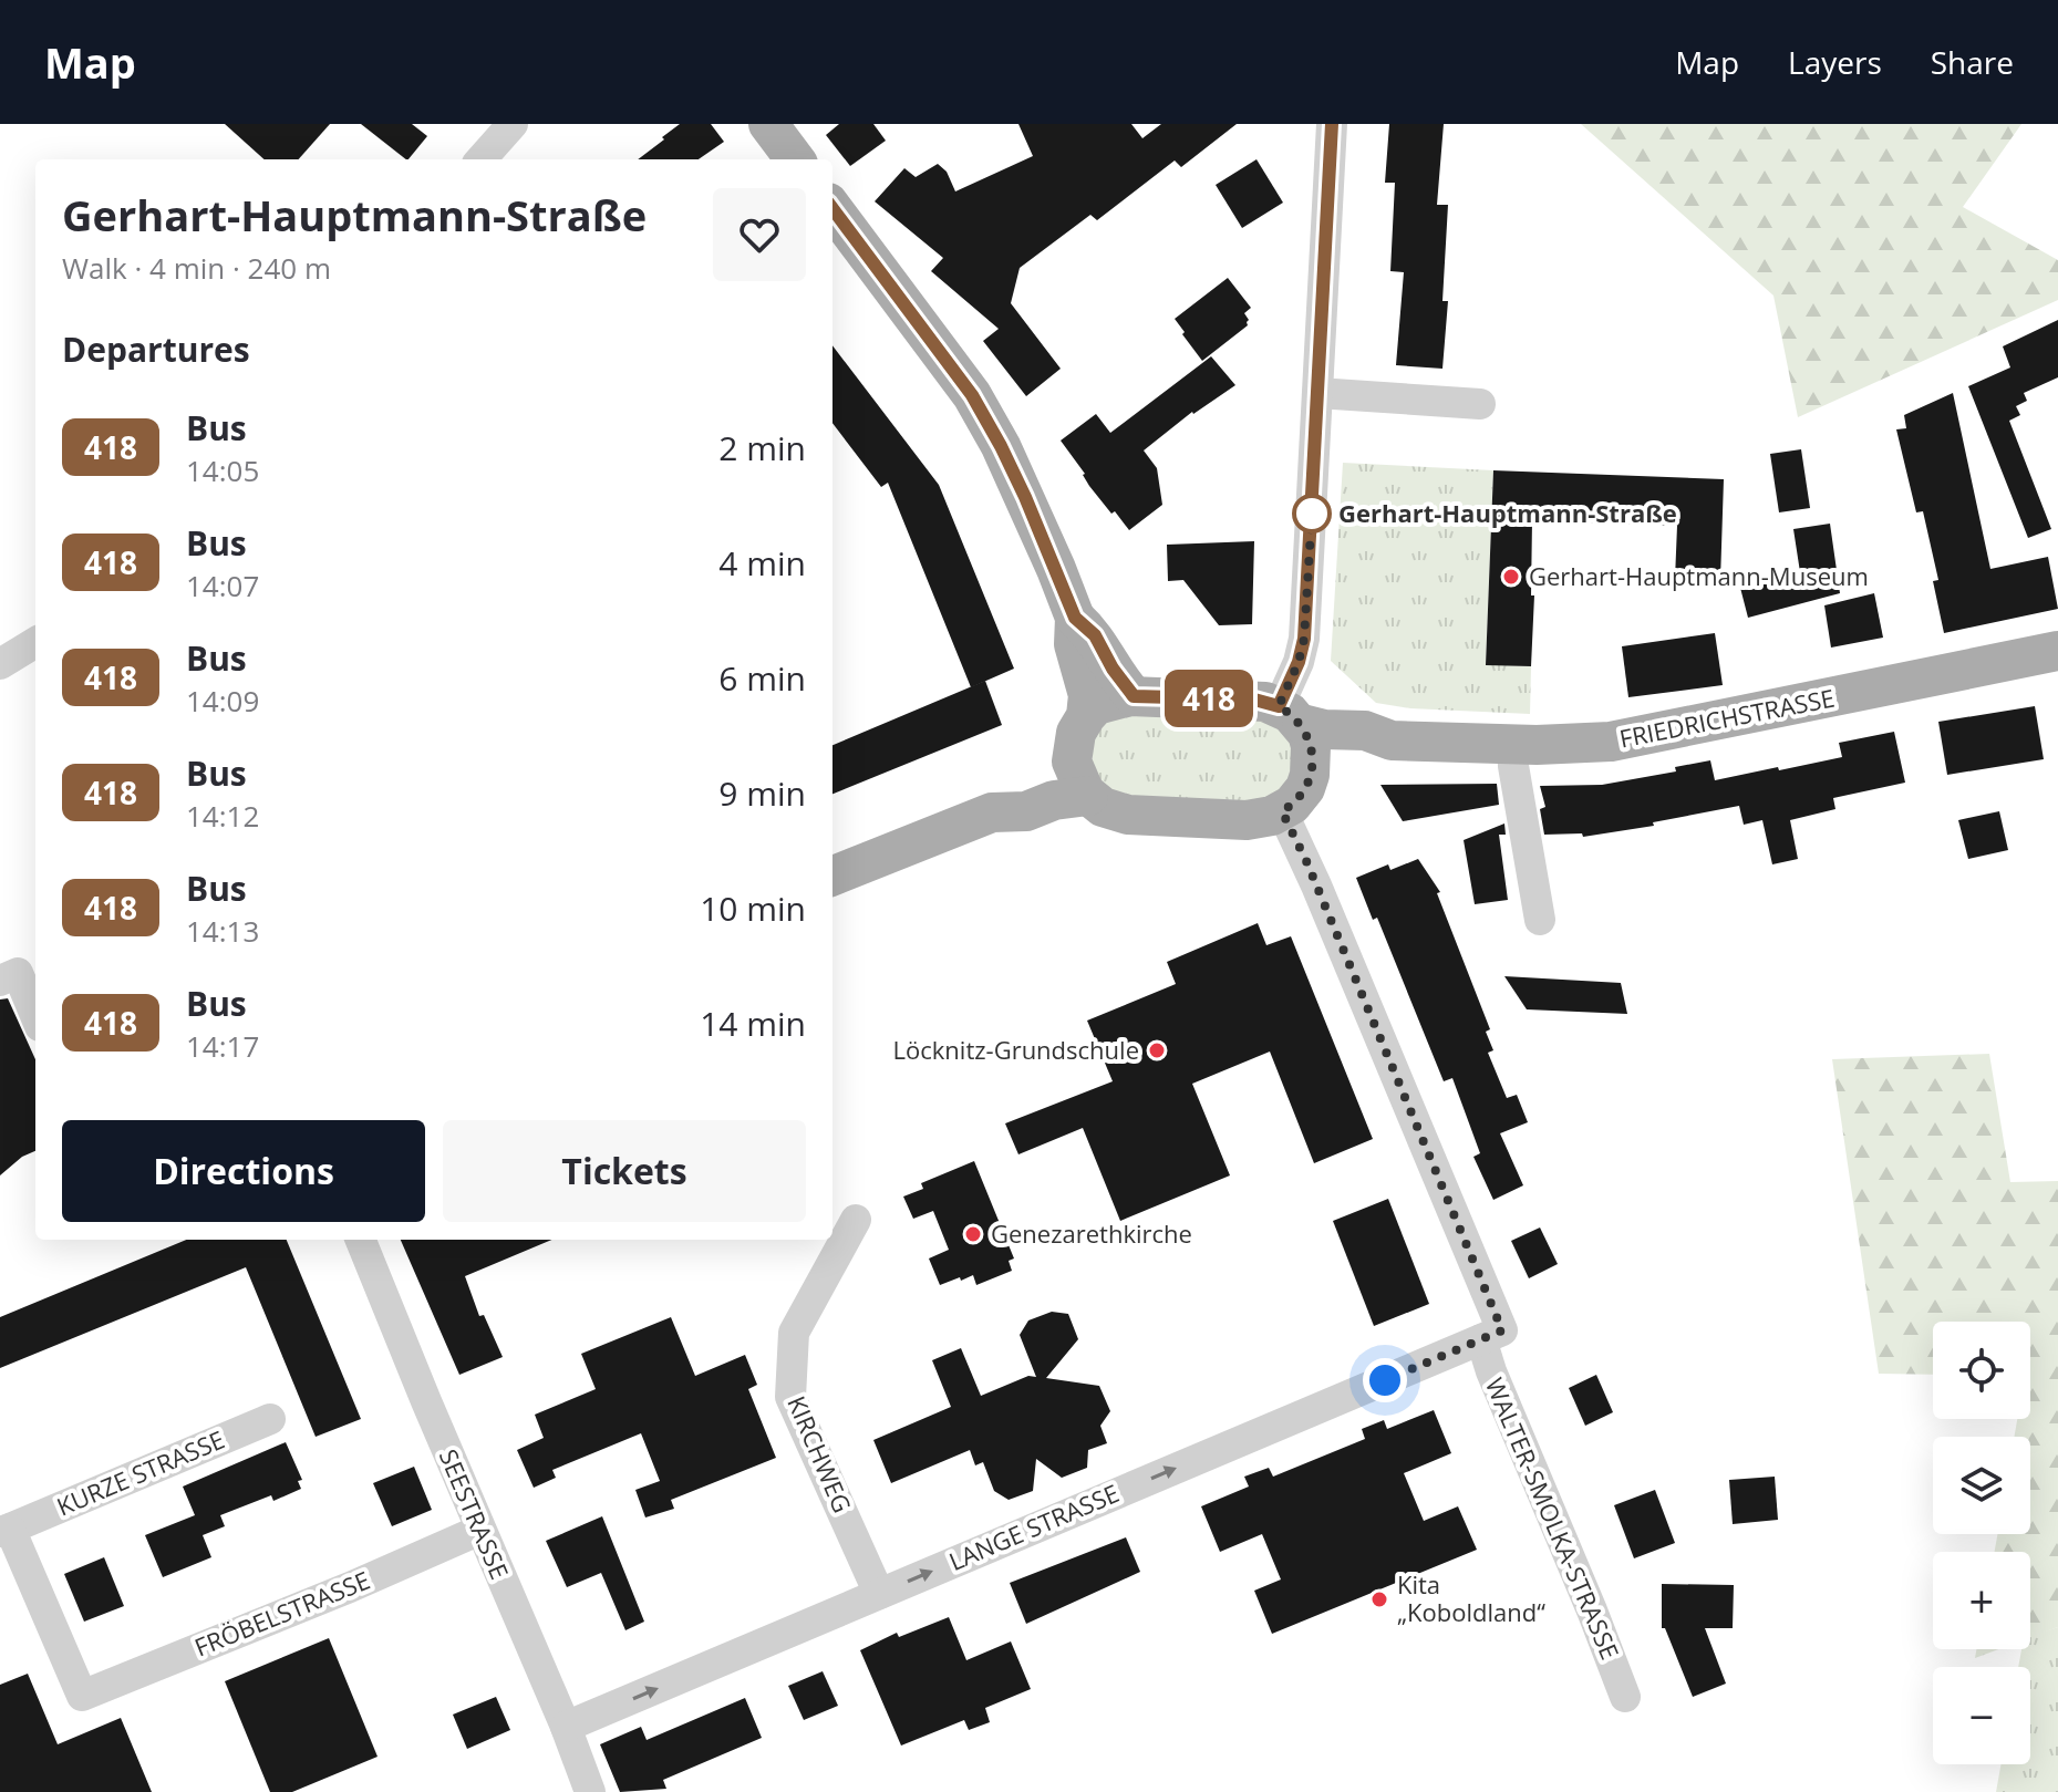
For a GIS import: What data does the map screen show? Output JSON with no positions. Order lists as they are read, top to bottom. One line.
{"streets":{"main road":["FRIEDRICHSTRASSE"],"street":["KIRCHWEG","KURZE STRASSE","SEESTRASSE","WALTER-SMOLKA-STRASSE","LANGE STRASSE","FRÖBELSTRASSE"]},"crossings":[["KIRCHWEG","LANGE STRASSE"],["KURZE STRASSE","FRÖBELSTRASSE"],["SEESTRASSE","LANGE STRASSE"],["SEESTRASSE","FRÖBELSTRASSE"],["WALTER-SMOLKA-STRASSE","LANGE STRASSE"]],"one_way":["LANGE STRASSE"],"places":["Gerhart-Hauptmann-Straße","Gerhart-Hauptmann-Museum","Löcknitz-Grundschule","Genezarethkirche","Kita „Koboldland“"],"lines":["bus line 418"],"page":{"header":"Map","nav":["Map","Layers","Share"],"on_map":"418","heading":[["Gerhart-Hauptmann-Straße","Walk · 4 min · 240 m"],"Departures"],"list":[{"mark":"418","name":"Bus","note":"14:05","value":"2 min"},{"mark":"418","name":"Bus","note":"14:07","value":"4 min"},{"mark":"418","name":"Bus","note":"14:09","value":"6 min"},{"mark":"418","name":"Bus","note":"14:12","value":"9 min"},{"mark":"418","name":"Bus","note":"14:13","value":"10 min"},{"mark":"418","name":"Bus","note":"14:17","value":"14 min"}],"buttons":["Directions","Tickets"],"map_buttons":["+","−"]}}
